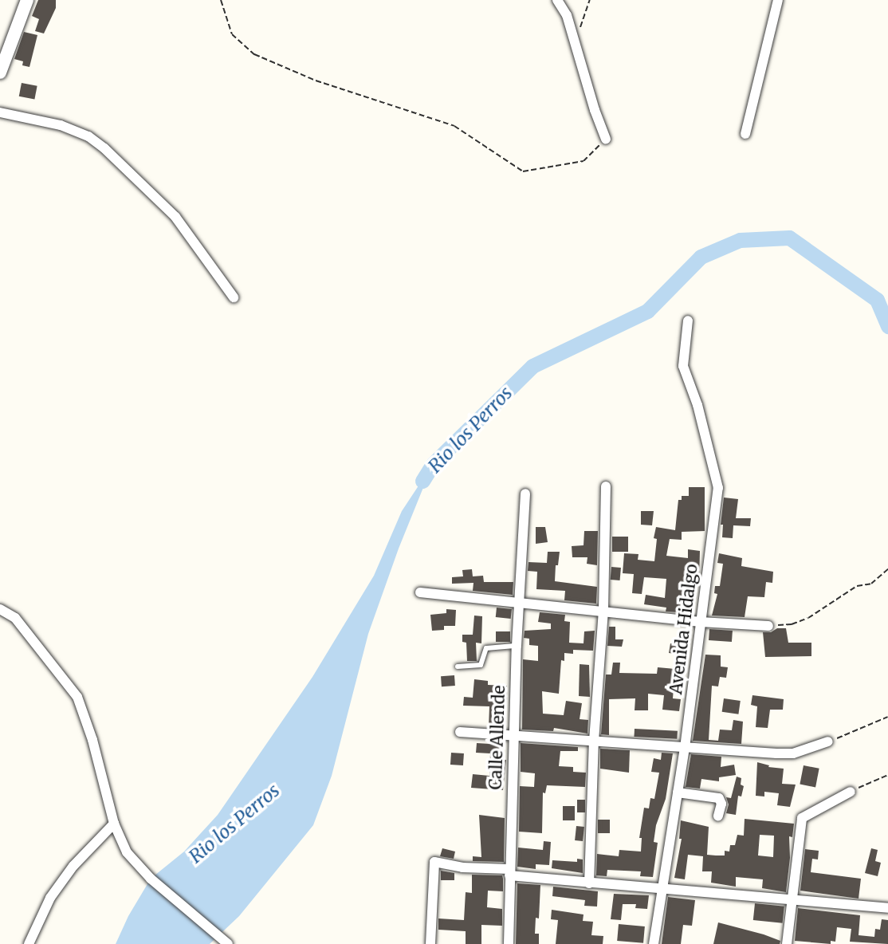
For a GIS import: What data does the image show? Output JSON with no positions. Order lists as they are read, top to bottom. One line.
{"streets":{"street":["Avenida Hidalgo","Calle Allende"]},"water":["Rio los Perros"]}
